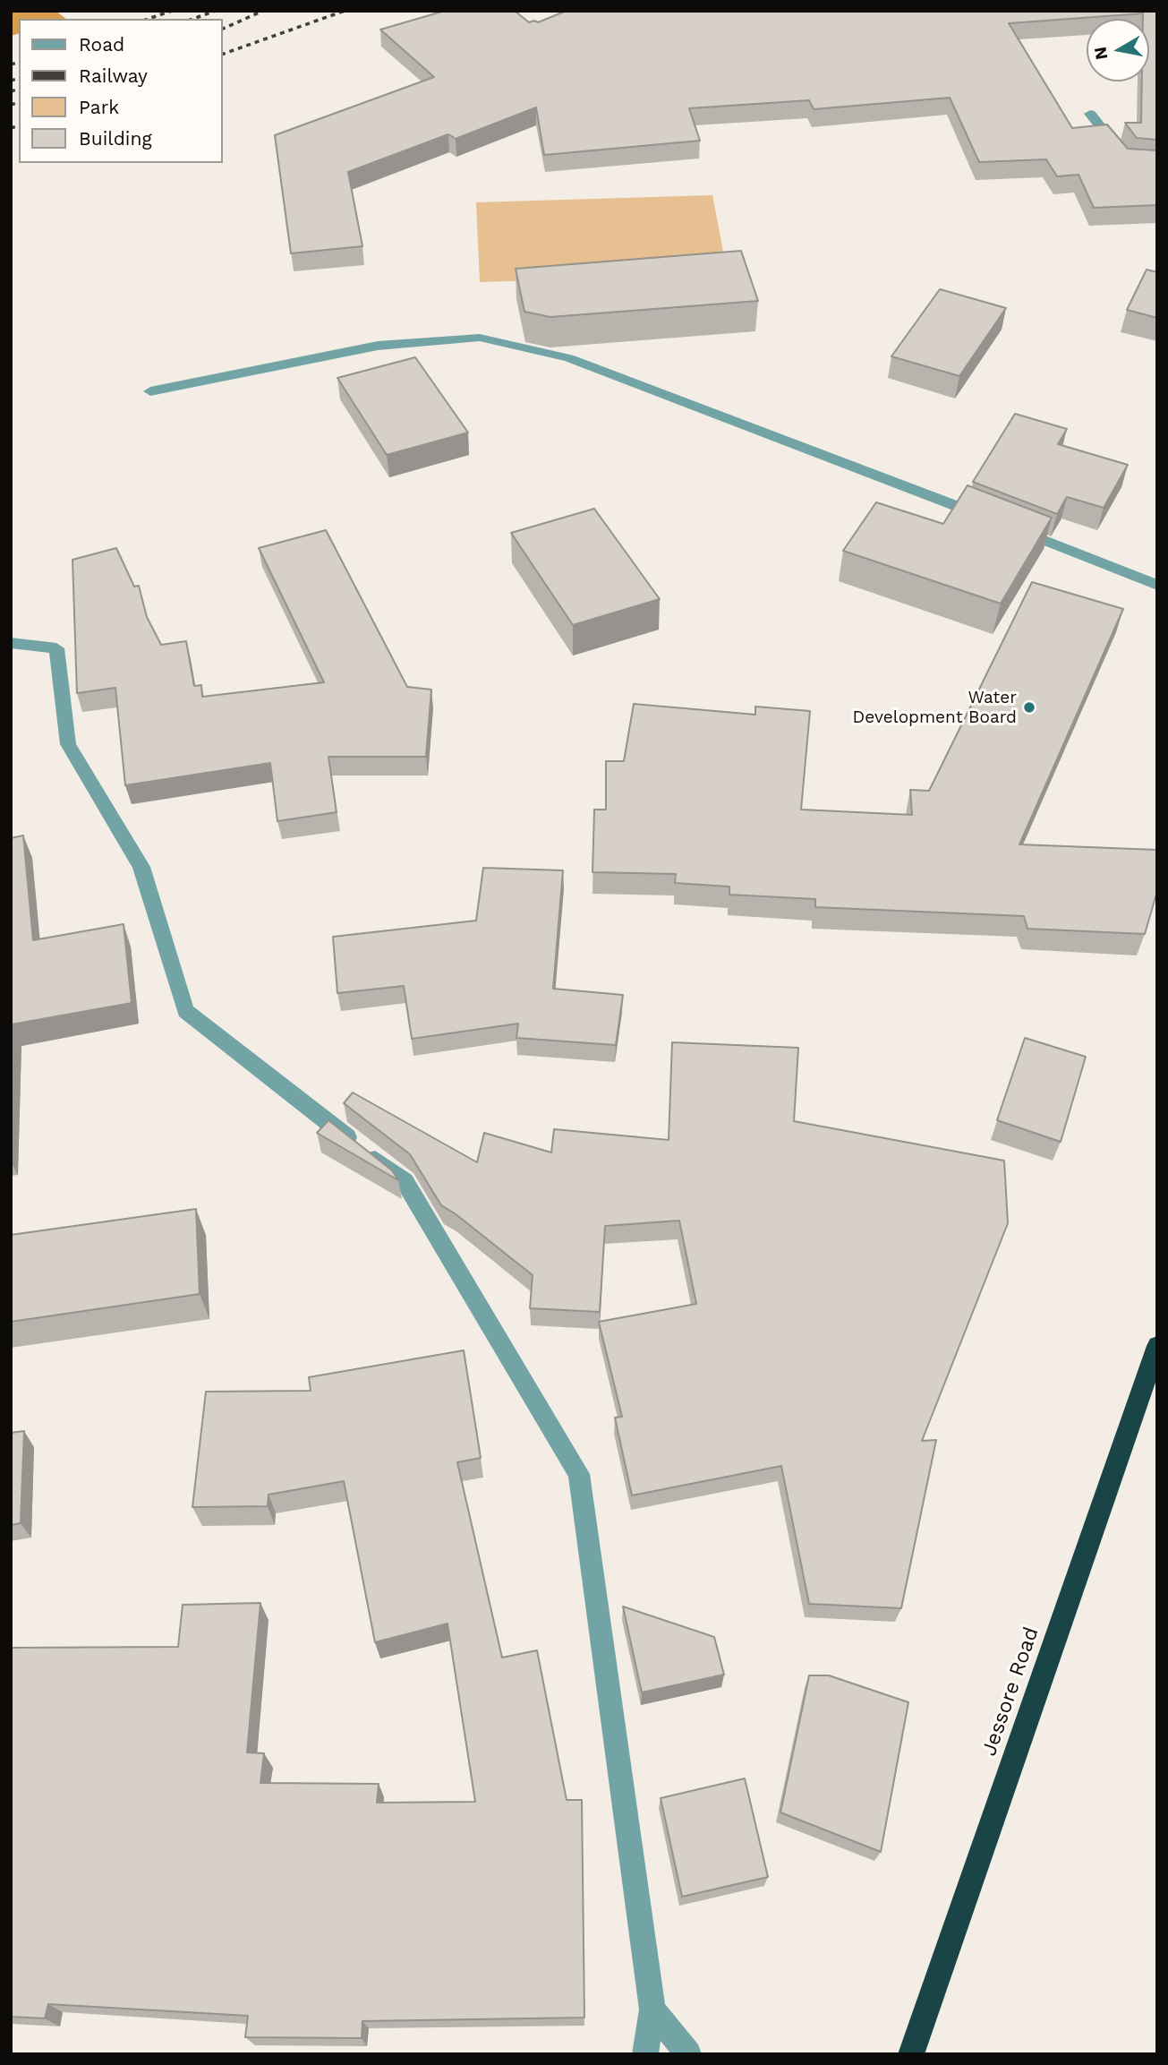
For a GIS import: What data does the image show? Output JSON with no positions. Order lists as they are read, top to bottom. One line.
{"streets":{"highway":["Jessore Road"]},"places":["Water Development Board"],"legend":["Road","Railway","Park","Building"],"north":"left"}
